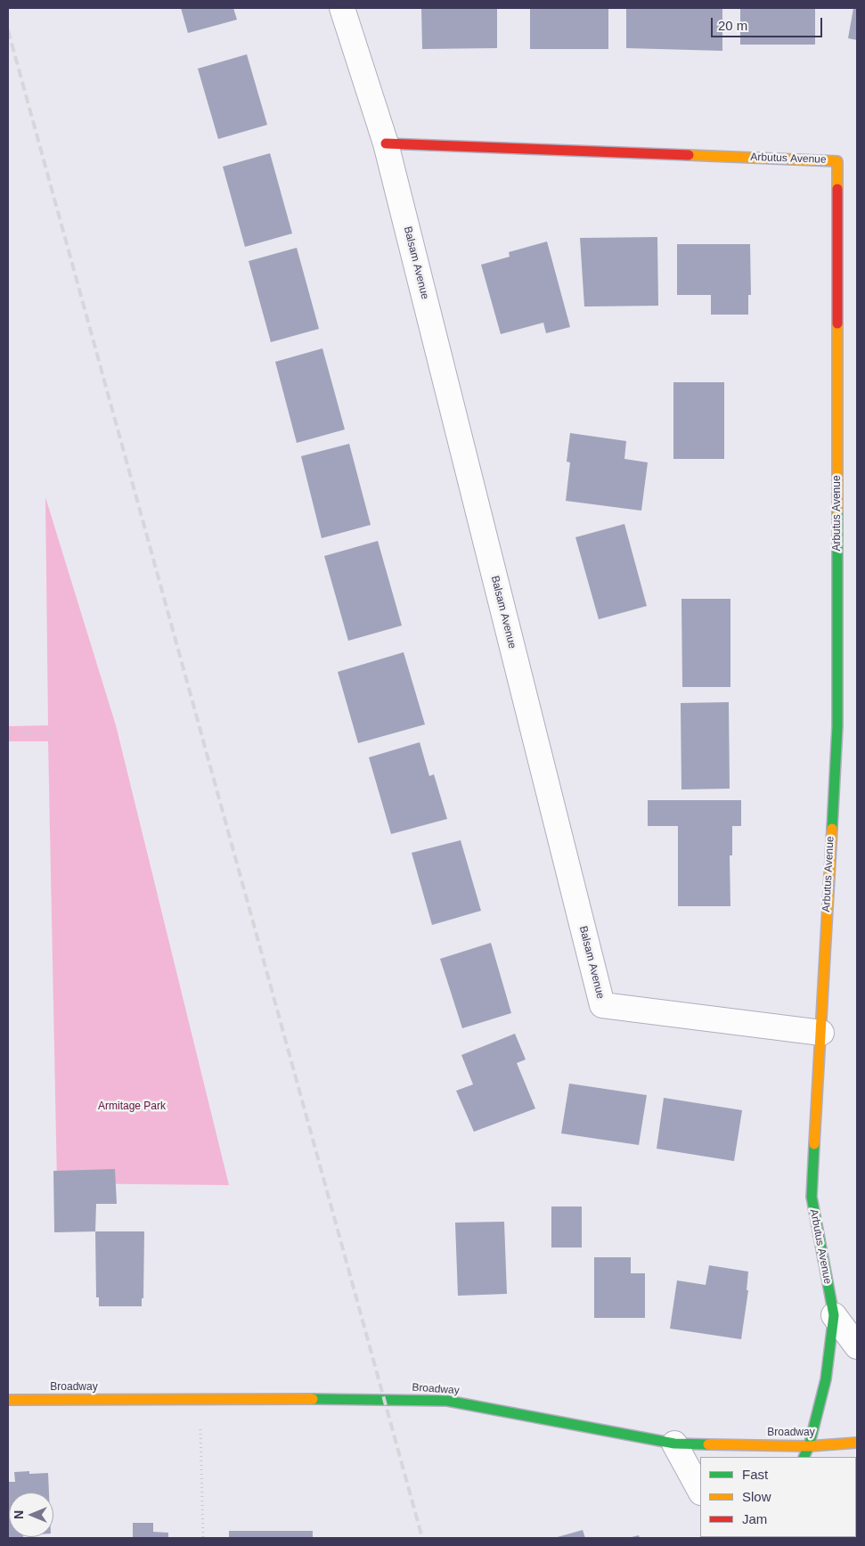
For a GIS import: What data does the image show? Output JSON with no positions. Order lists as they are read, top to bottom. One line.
{"streets":{"street":["Arbutus Avenue","Balsam Avenue","Broadway"]},"crossings":[["Arbutus Avenue","Balsam Avenue"],["Arbutus Avenue","Broadway"]],"parks":["Armitage Park"],"legend":["Fast","Slow","Jam"],"scale_bar":"20 m","north":"left"}
